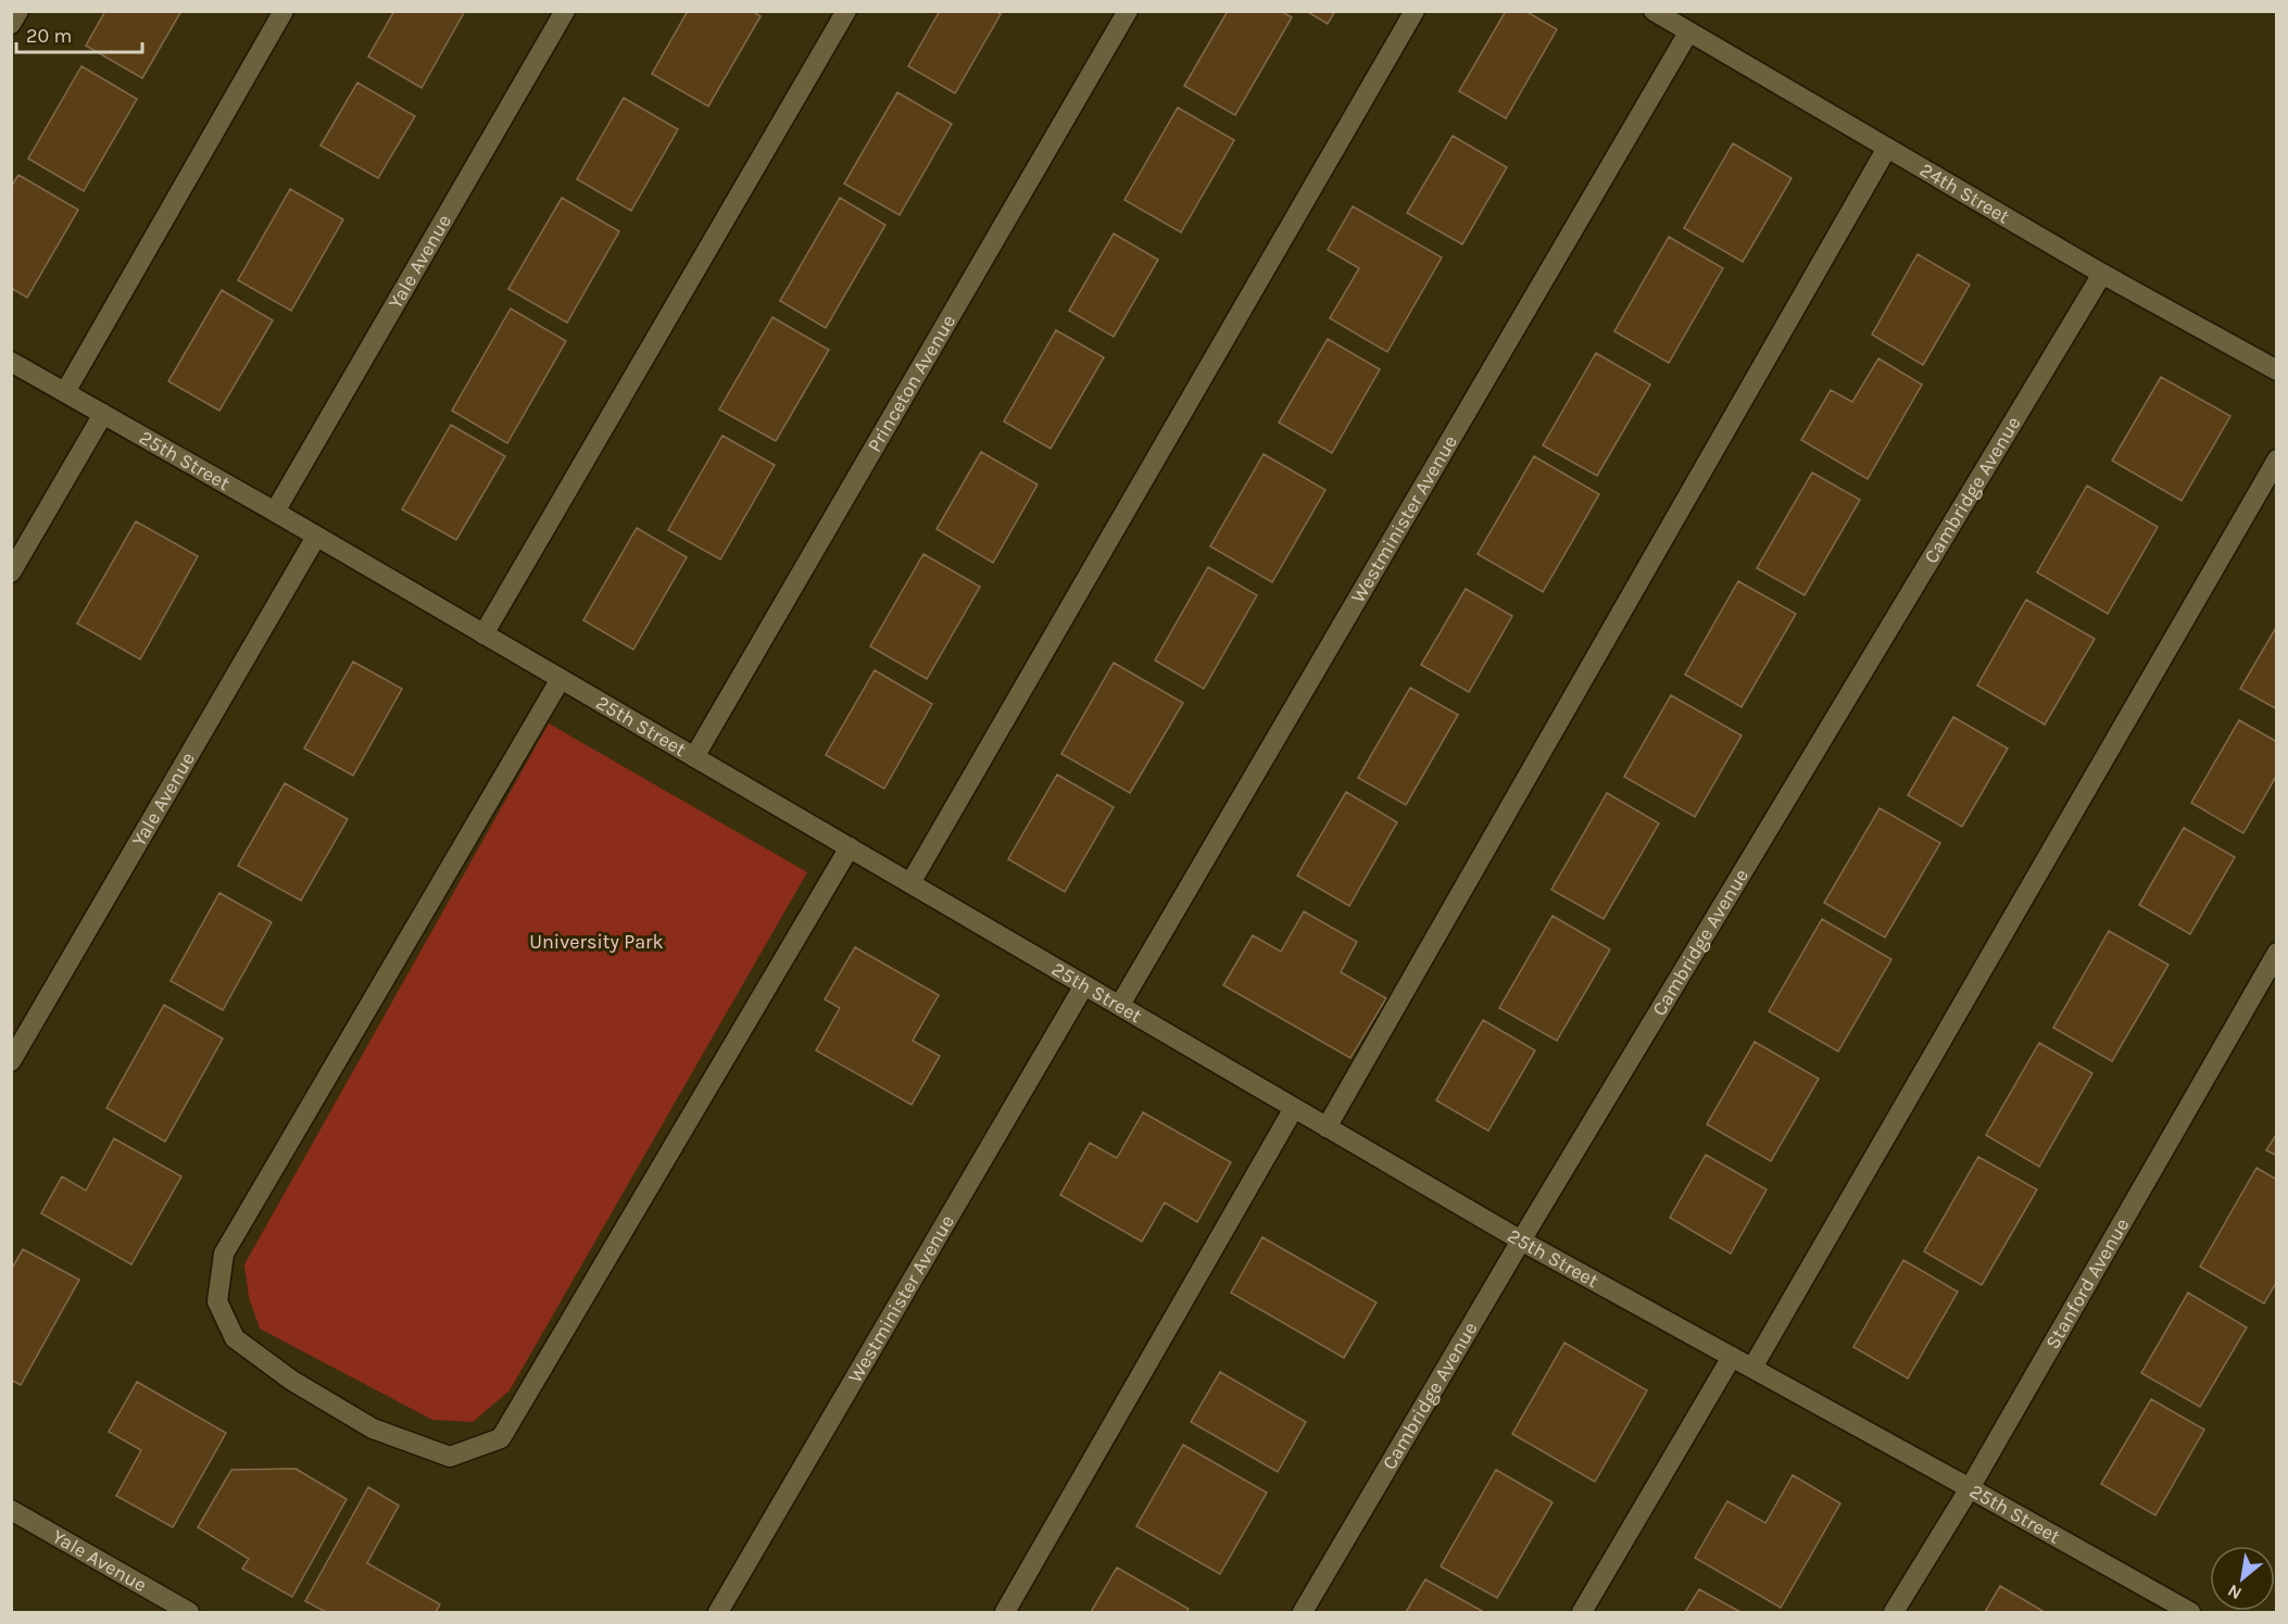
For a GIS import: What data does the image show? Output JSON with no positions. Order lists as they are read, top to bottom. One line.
{"streets":{"street":["24th Street","Yale Avenue","Princeton Avenue","25th Street","Cambridge Avenue","Westminister Avenue","Stanford Avenue"]},"crossings":[["24th Street","Cambridge Avenue"],["24th Street","Westminister Avenue"],["Yale Avenue","25th Street"],["Princeton Avenue","25th Street"],["25th Street","Cambridge Avenue"],["25th Street","Westminister Avenue"],["25th Street","Stanford Avenue"]],"parks":["University Park"],"scale_bar":"20 m","north":"bottom left"}
